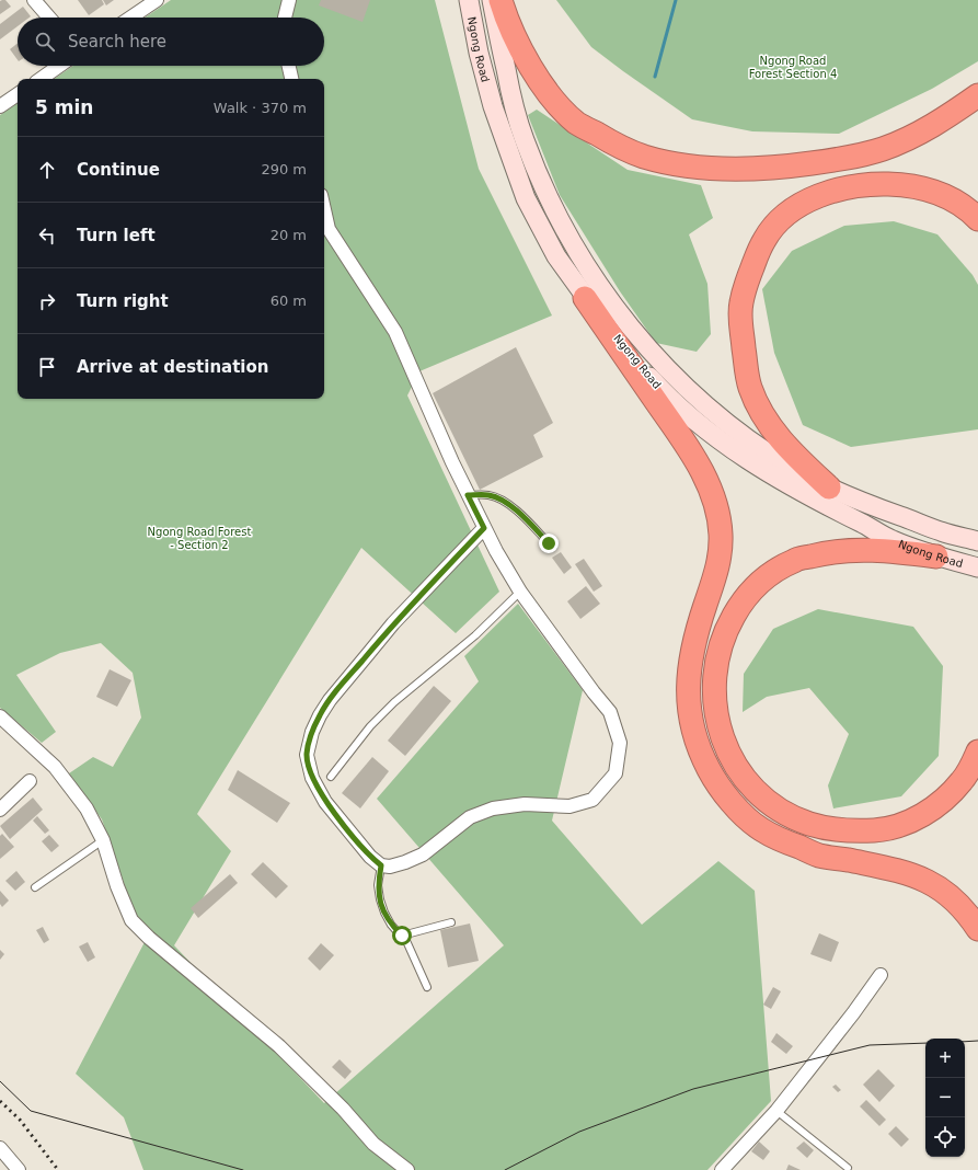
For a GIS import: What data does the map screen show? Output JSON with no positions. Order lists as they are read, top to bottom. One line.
{"streets":{"main road":["Ngong Road"]},"parks":["Ngong Road Forest Section 4","Ngong Road Forest - Section 2"],"page":{"search":"Search here","heading":["5 min","Walk · 370 m"],"list":[["Continue","290 m"],["Turn left","20 m"],["Turn right","60 m"],"Arrive at destination"],"map_buttons":["+","−"]}}
